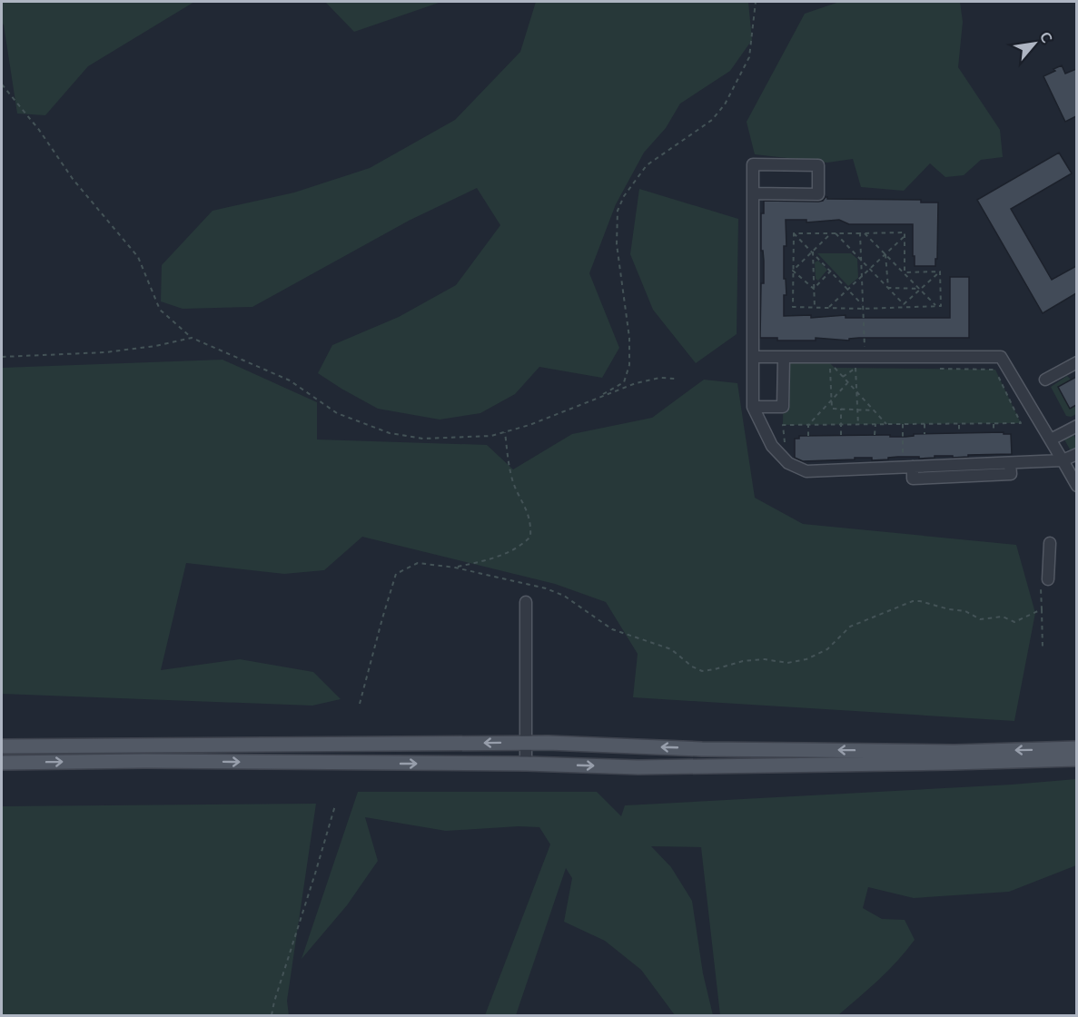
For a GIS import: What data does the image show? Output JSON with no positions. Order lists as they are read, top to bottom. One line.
{"north":"top right"}
